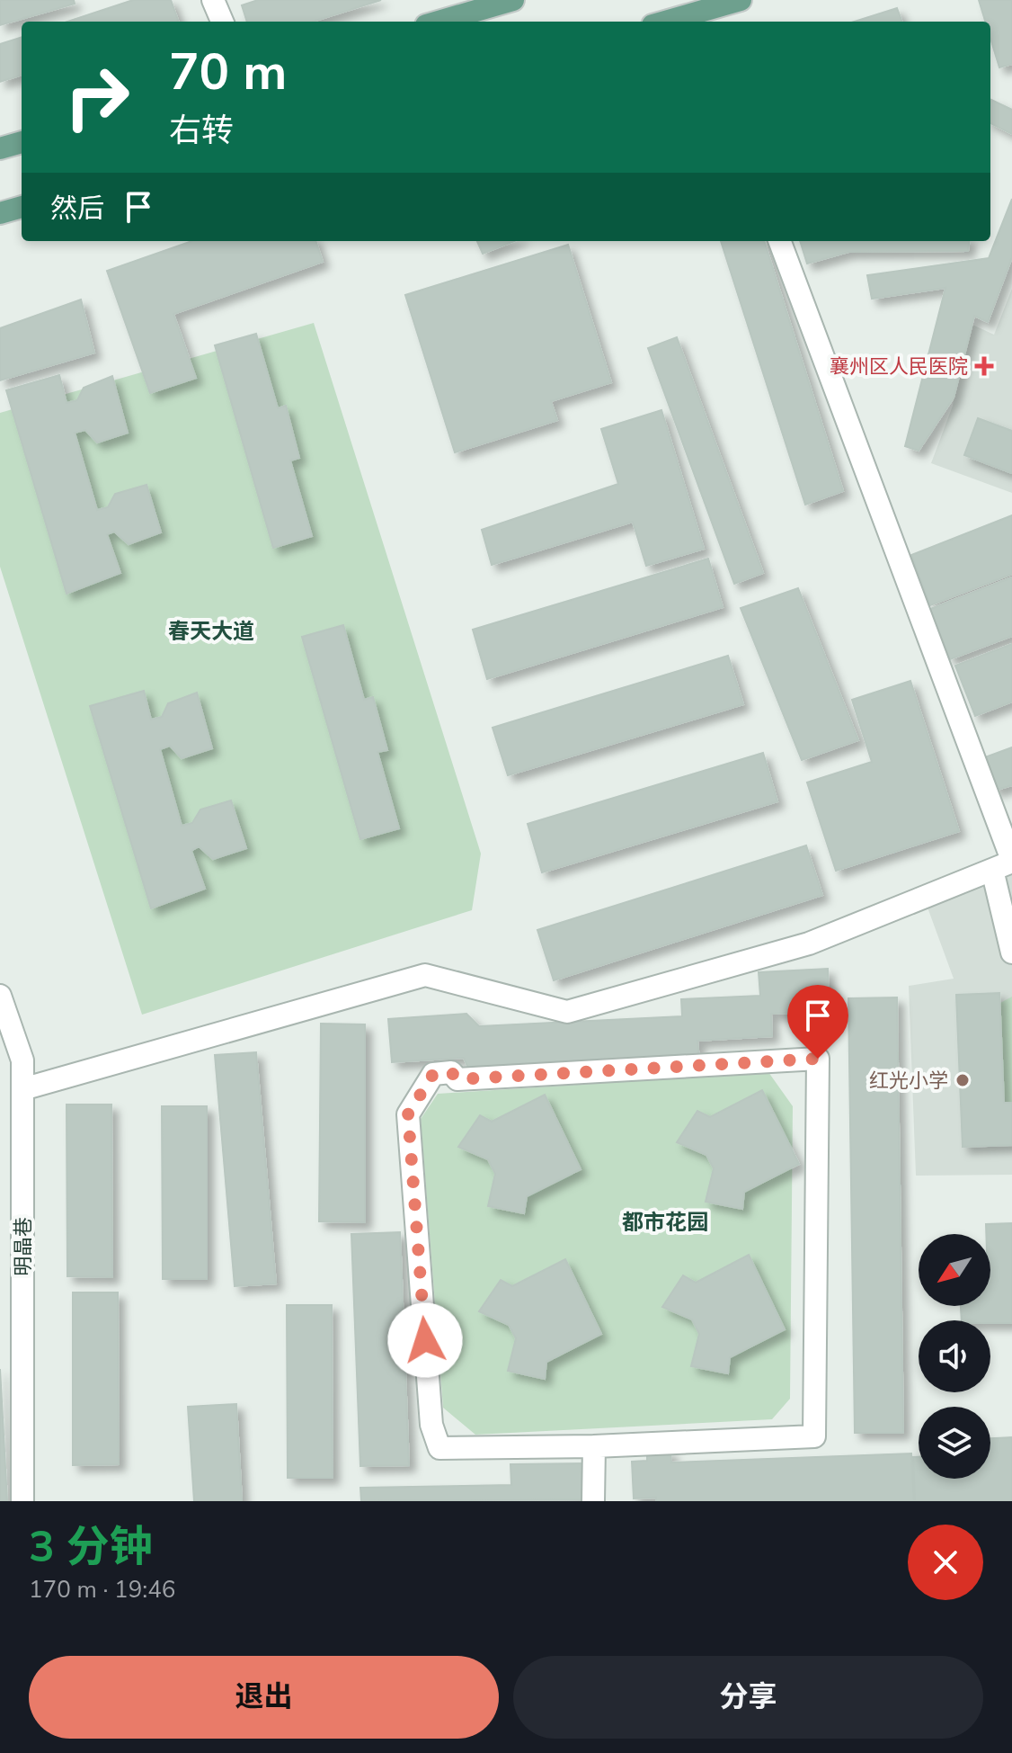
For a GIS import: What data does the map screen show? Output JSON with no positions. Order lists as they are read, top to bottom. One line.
{"streets":{"street":["明晶巷"]},"districts":["春天大道","都市花园"],"places":{"health":["襄州区人民医院"],"other":["红光小学"]},"north":"bottom left","page":{"turn":["70 m","右转"],"then":"然后","heading":["3 分钟","170 m · 19:46"],"buttons":["退出","分享"]}}
